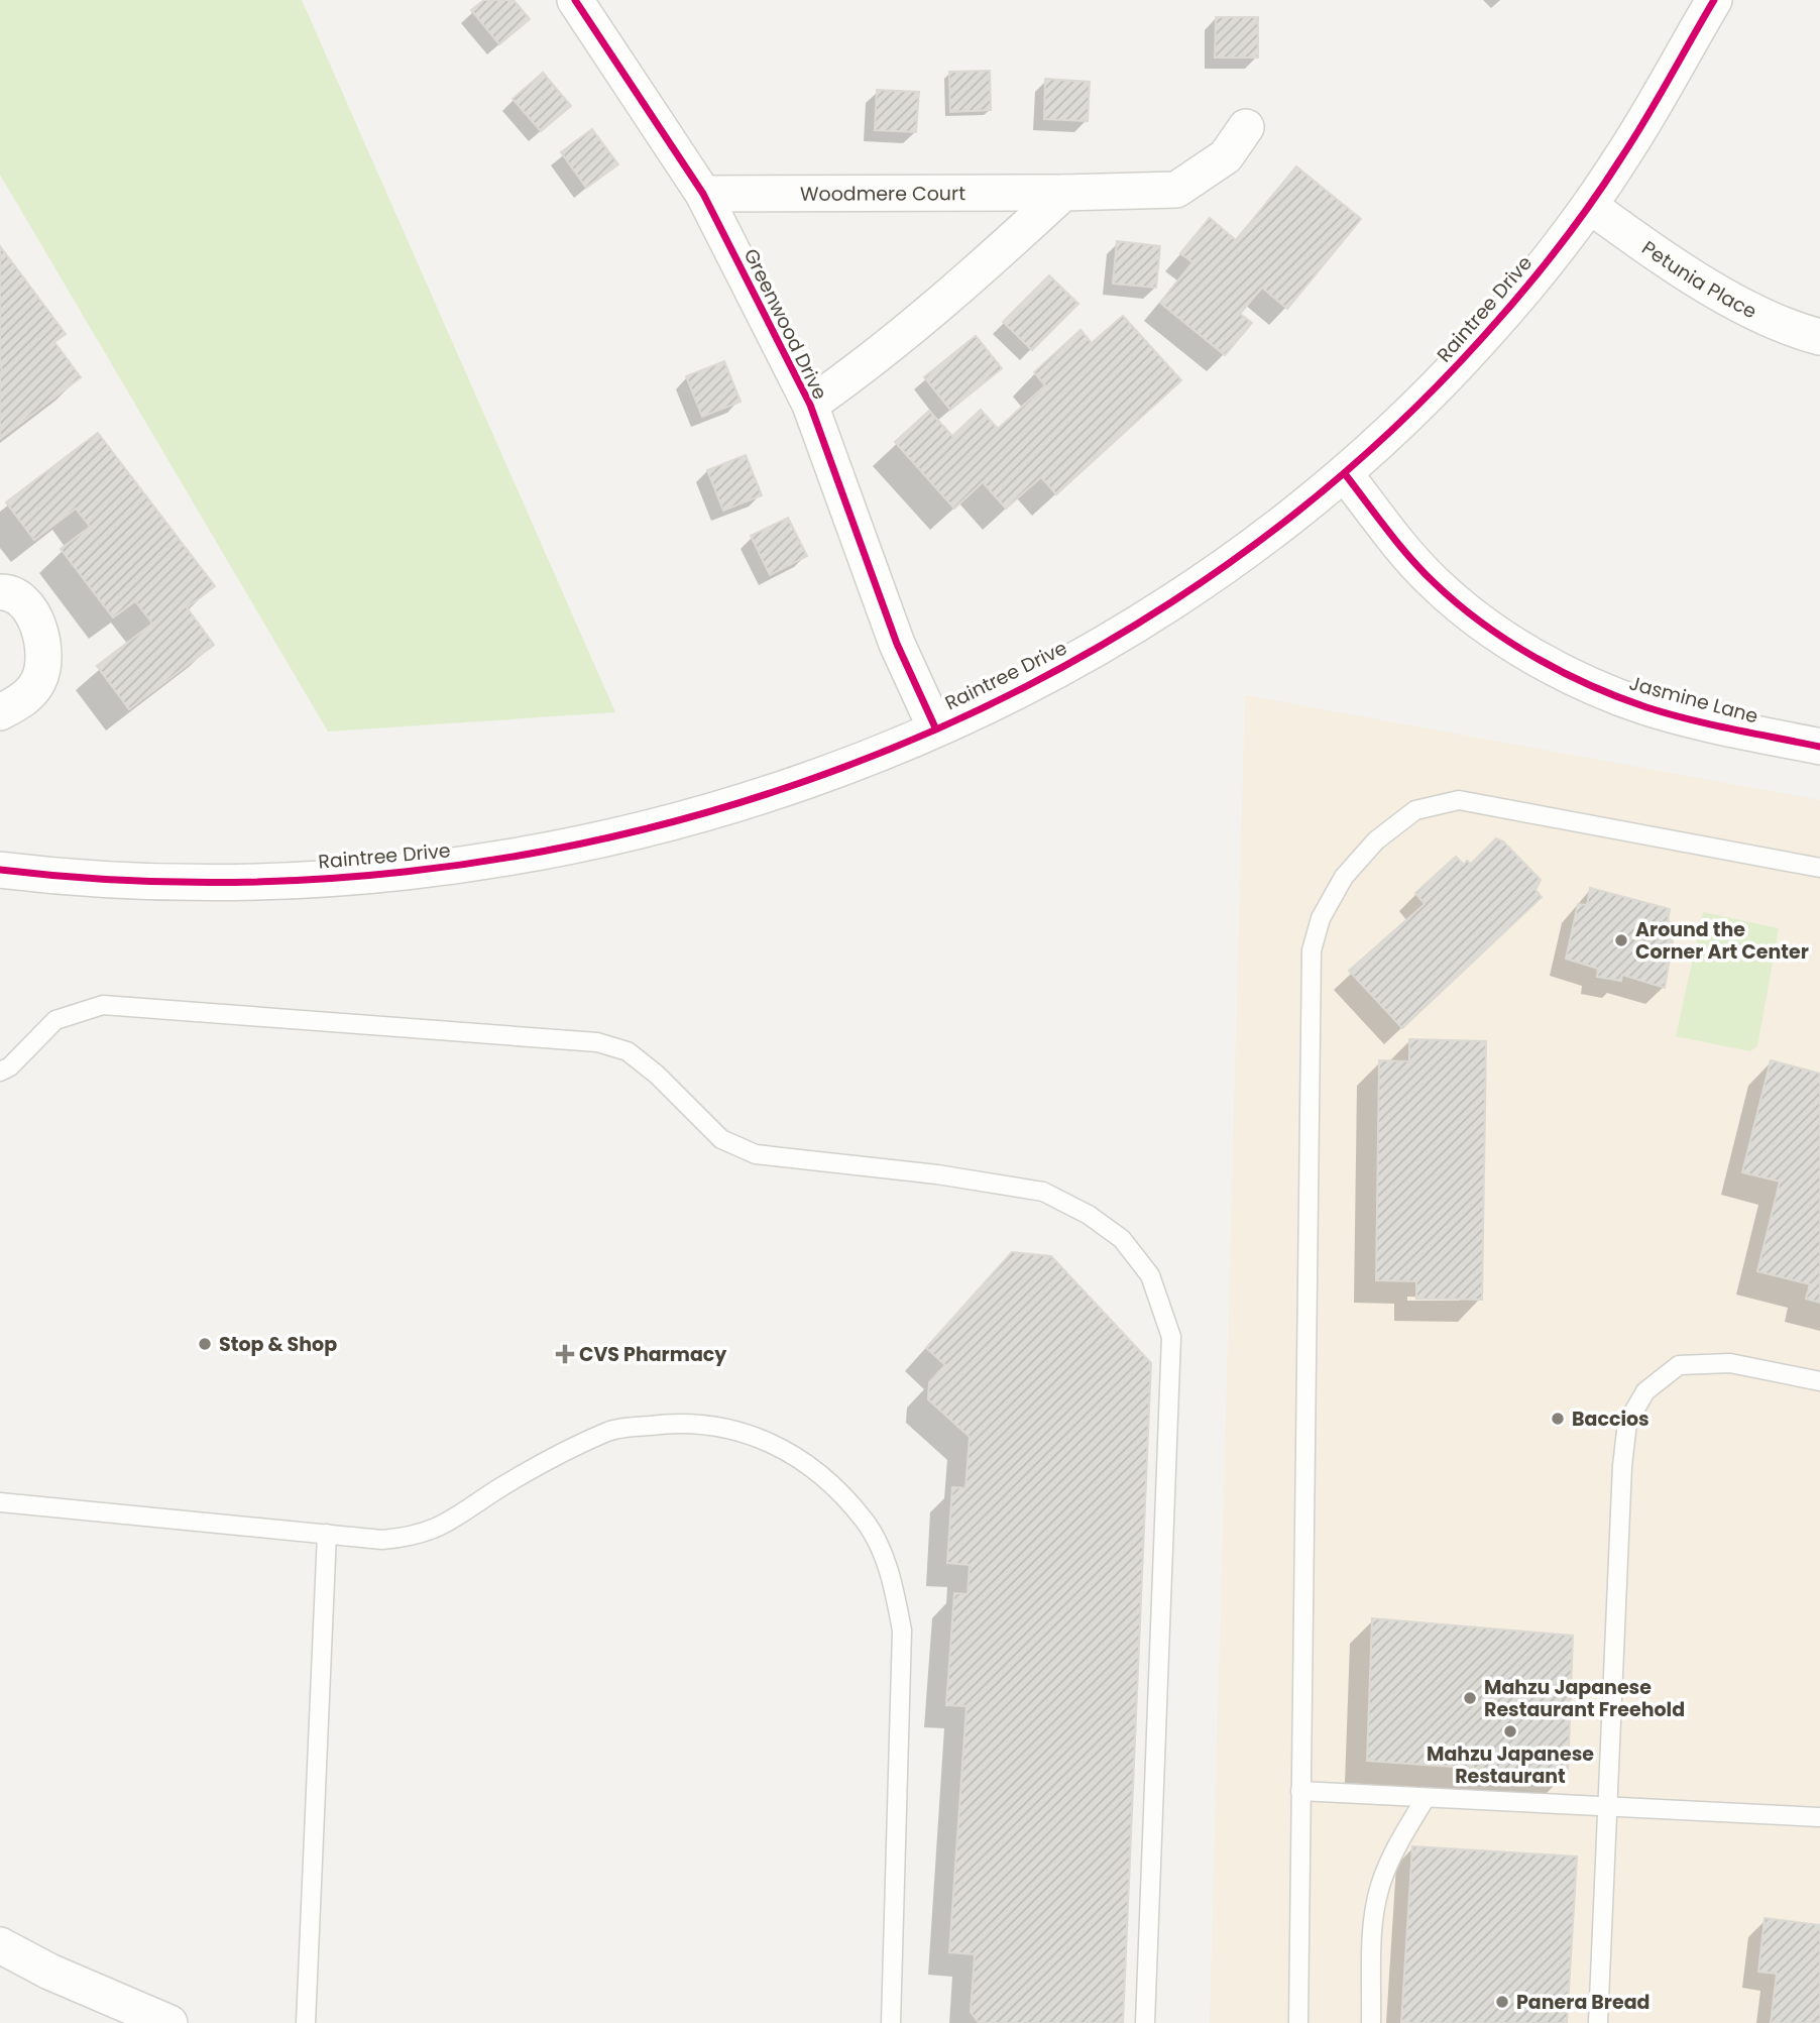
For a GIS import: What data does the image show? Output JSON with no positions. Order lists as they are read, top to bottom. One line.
{"streets":{"street":["Woodmere Court","Petunia Place","Raintree Drive","Greenwood Drive","Jasmine Lane"]},"crossings":[["Woodmere Court","Greenwood Drive"],["Petunia Place","Raintree Drive"],["Raintree Drive","Greenwood Drive"],["Raintree Drive","Jasmine Lane"]],"places":{"other":["Around the Corner Art Center","Stop & Shop","Baccios","Mahzu Japanese Restaurant Freehold","Mahzu Japanese Restaurant","Panera Bread"],"health":["CVS Pharmacy"]}}
